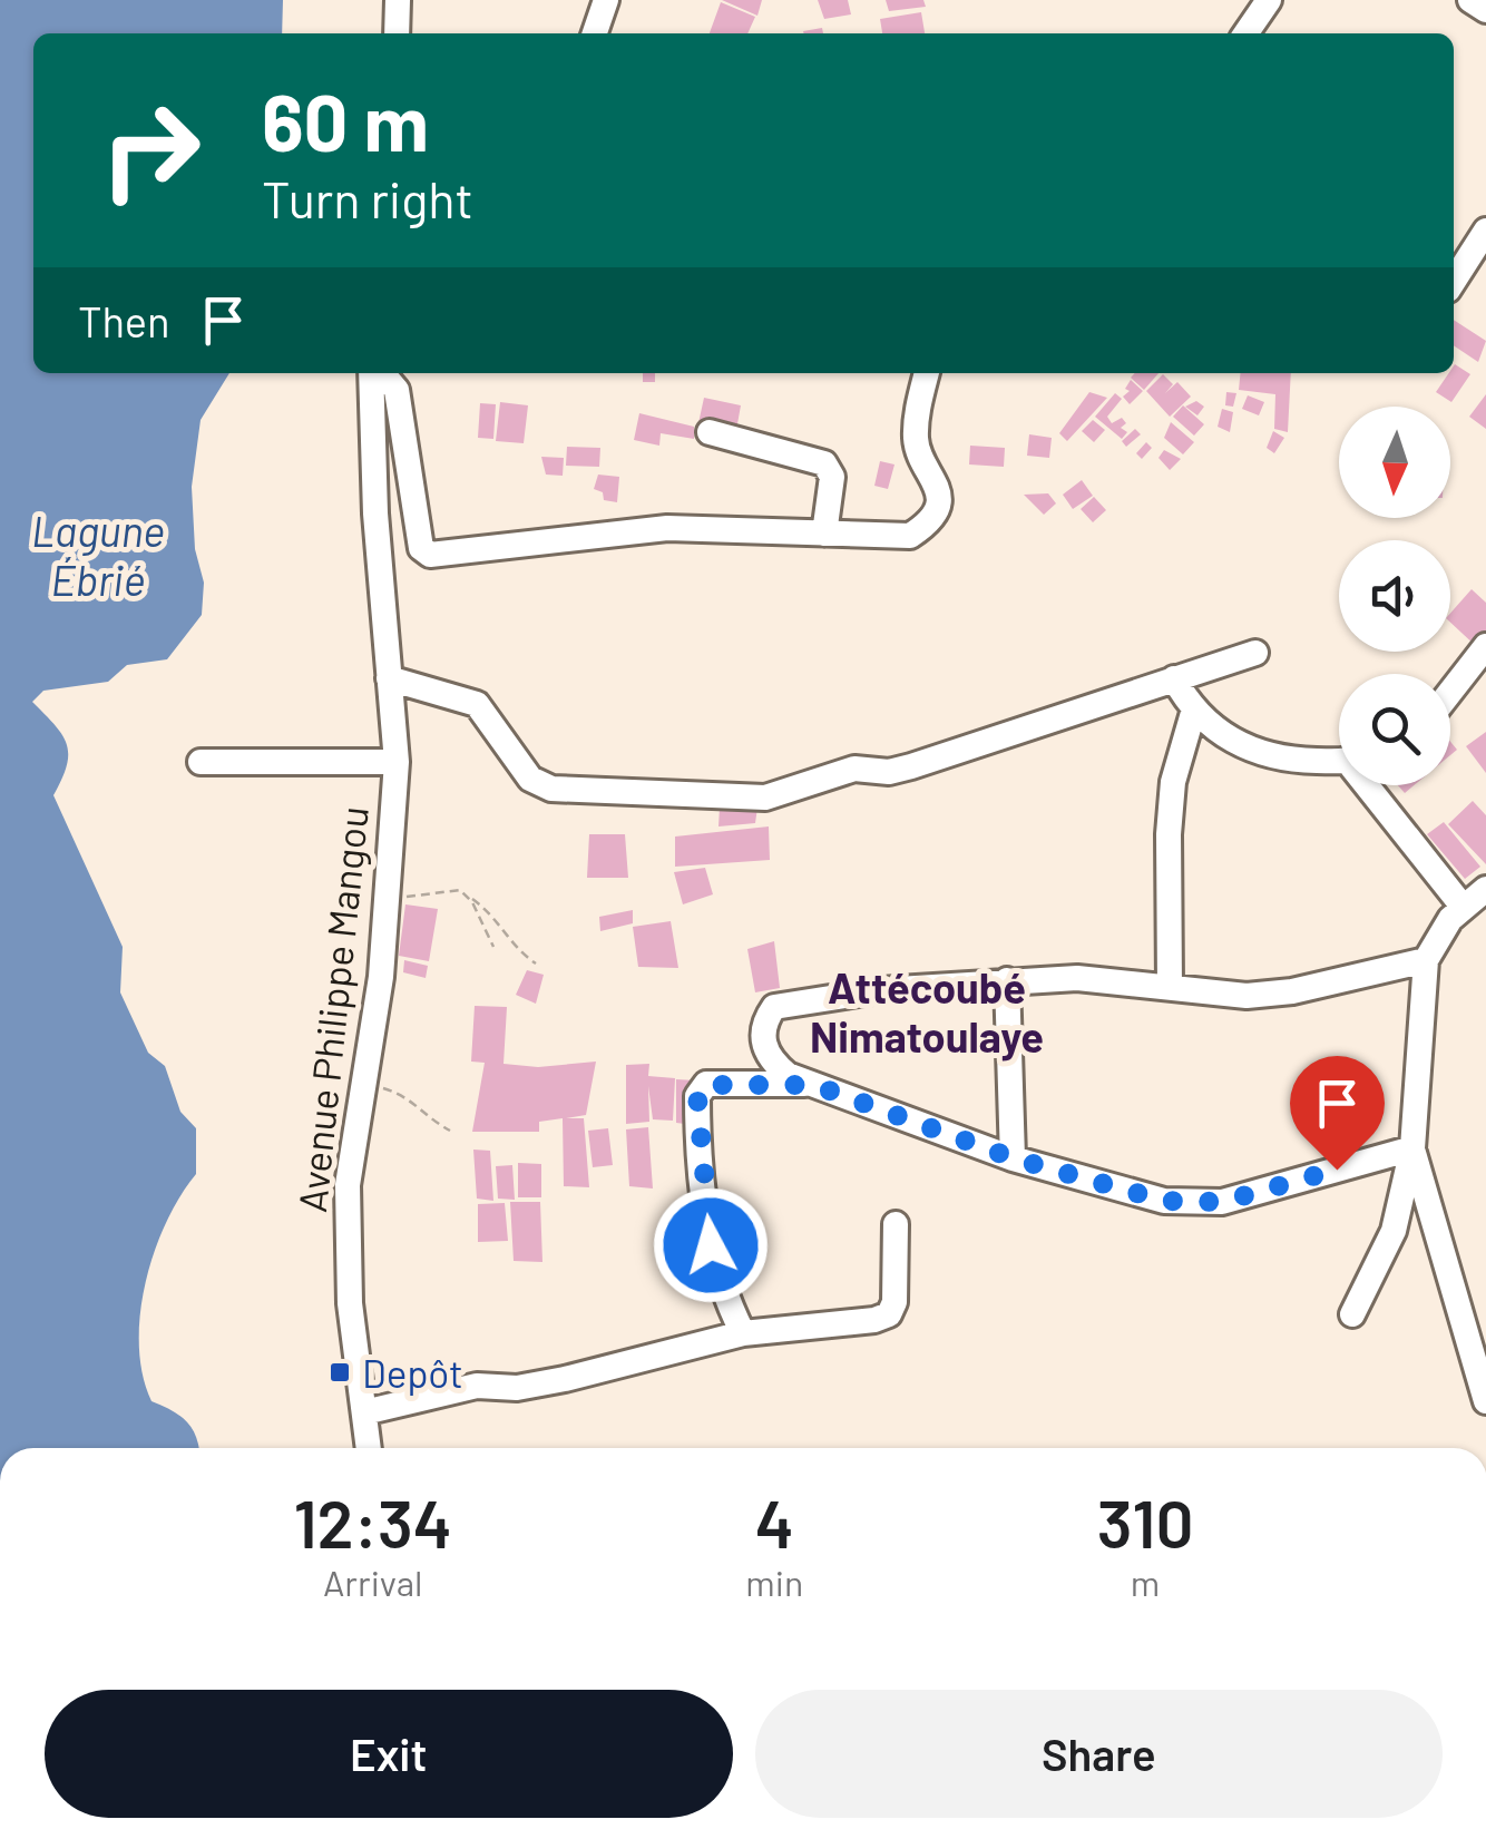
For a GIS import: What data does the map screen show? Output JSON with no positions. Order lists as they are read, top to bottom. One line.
{"streets":{"street":["Avenue Philippe Mangou"]},"districts":["Attécoubé Nimatoulaye"],"water":["Lagune Ébrié"],"places":{"transit":["Depôt"]},"north":"bottom","page":{"turn":["60 m","Turn right"],"then":"Then","eta":["12:34","Arrival","4","min","310","m"],"buttons":["Exit","Share"]}}
